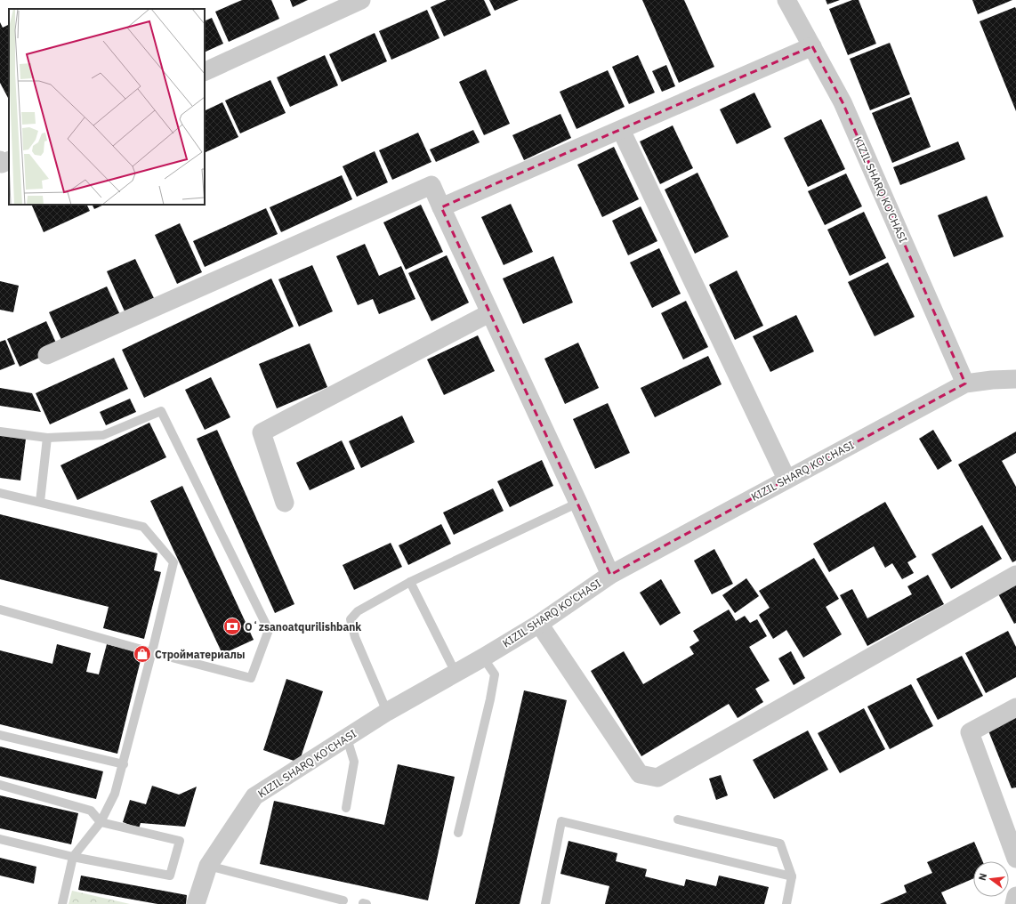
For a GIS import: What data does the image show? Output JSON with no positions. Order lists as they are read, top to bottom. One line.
{"streets":{"street":["KIZIL SHARQ KO'CHASI"]},"places":{"bank":["Oʻzsanoatqurilishbank"],"shop":["Стройматериалы"]},"north":"left"}
